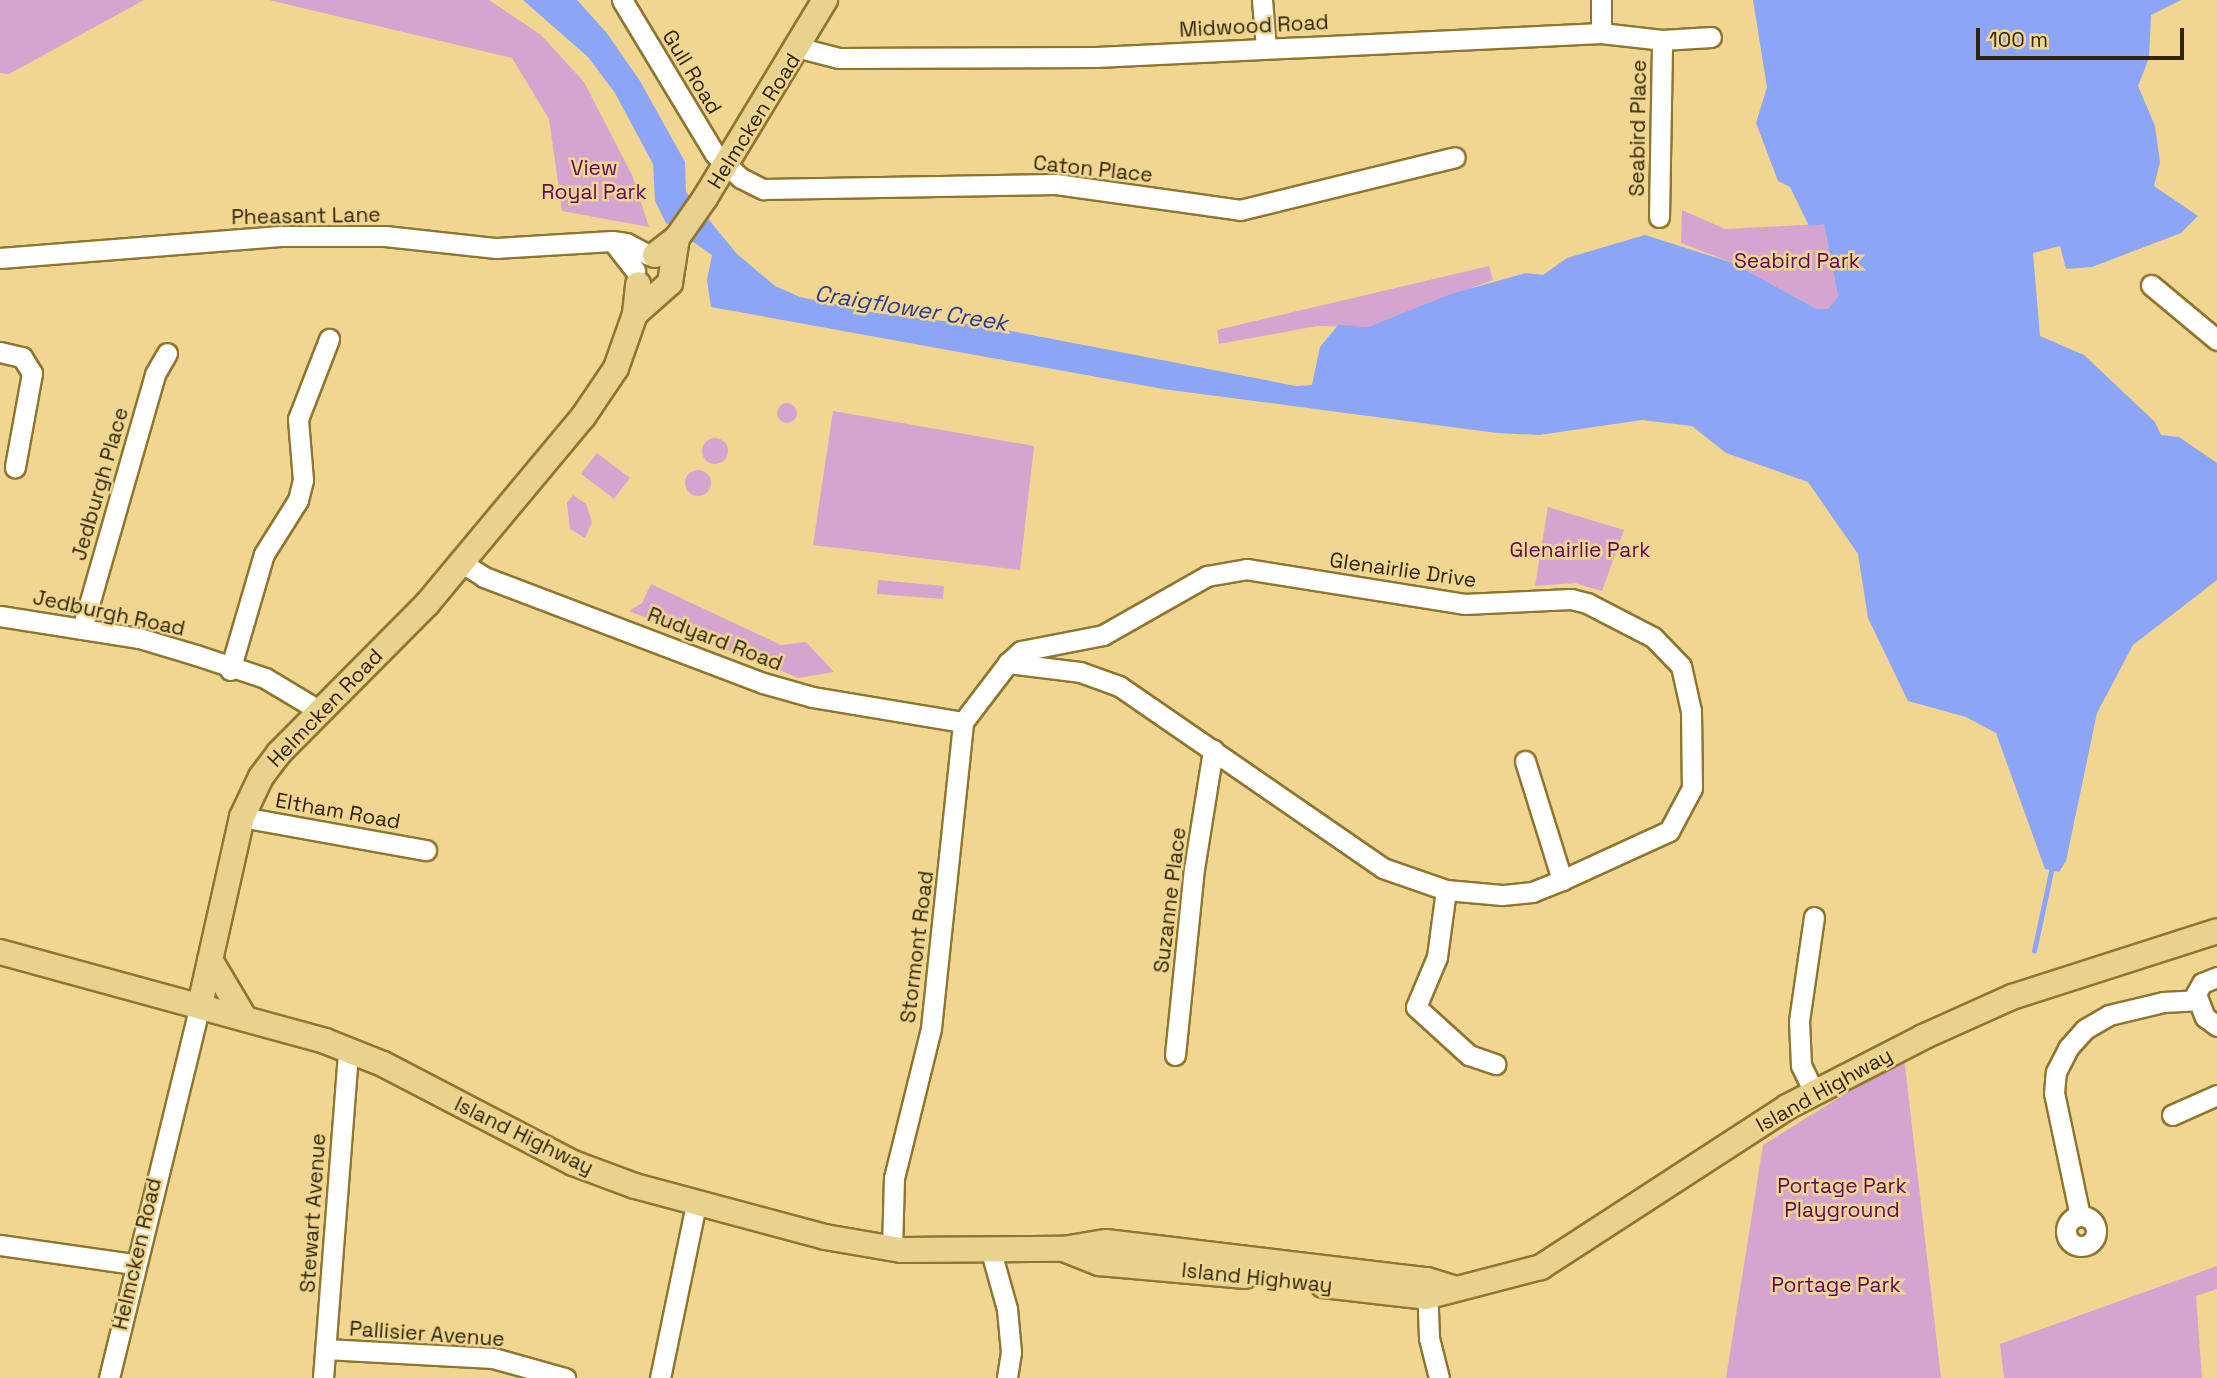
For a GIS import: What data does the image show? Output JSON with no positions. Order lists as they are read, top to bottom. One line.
{"streets":{"main road":["Helmcken Road","Island Highway"],"street":["Midwood Road","Gull Road","Seabird Place","Caton Place","Pheasant Lane","Jedburgh Place","Glenairlie Drive","Jedburgh Road","Rudyard Road","Eltham Road","Suzanne Place","Stormont Road","Stewart Avenue","Pallisier Avenue"]},"crossings":[["Midwood Road","Helmcken Road"],["Midwood Road","Seabird Place"],["Gull Road","Helmcken Road"],["Gull Road","Caton Place"],["Helmcken Road","Caton Place"],["Helmcken Road","Pheasant Lane"],["Helmcken Road","Jedburgh Road"],["Helmcken Road","Rudyard Road"],["Helmcken Road","Eltham Road"],["Helmcken Road","Island Highway"],["Jedburgh Place","Jedburgh Road"],["Glenairlie Drive","Suzanne Place"],["Rudyard Road","Stormont Road"],["Stormont Road","Island Highway"],["Island Highway","Stewart Avenue"],["Stewart Avenue","Pallisier Avenue"]],"water":["Craigflower Creek"],"parks":["View Royal Park","Seabird Park","Glenairlie Park","Portage Park Playground","Portage Park"],"scale_bar":"100 m"}
